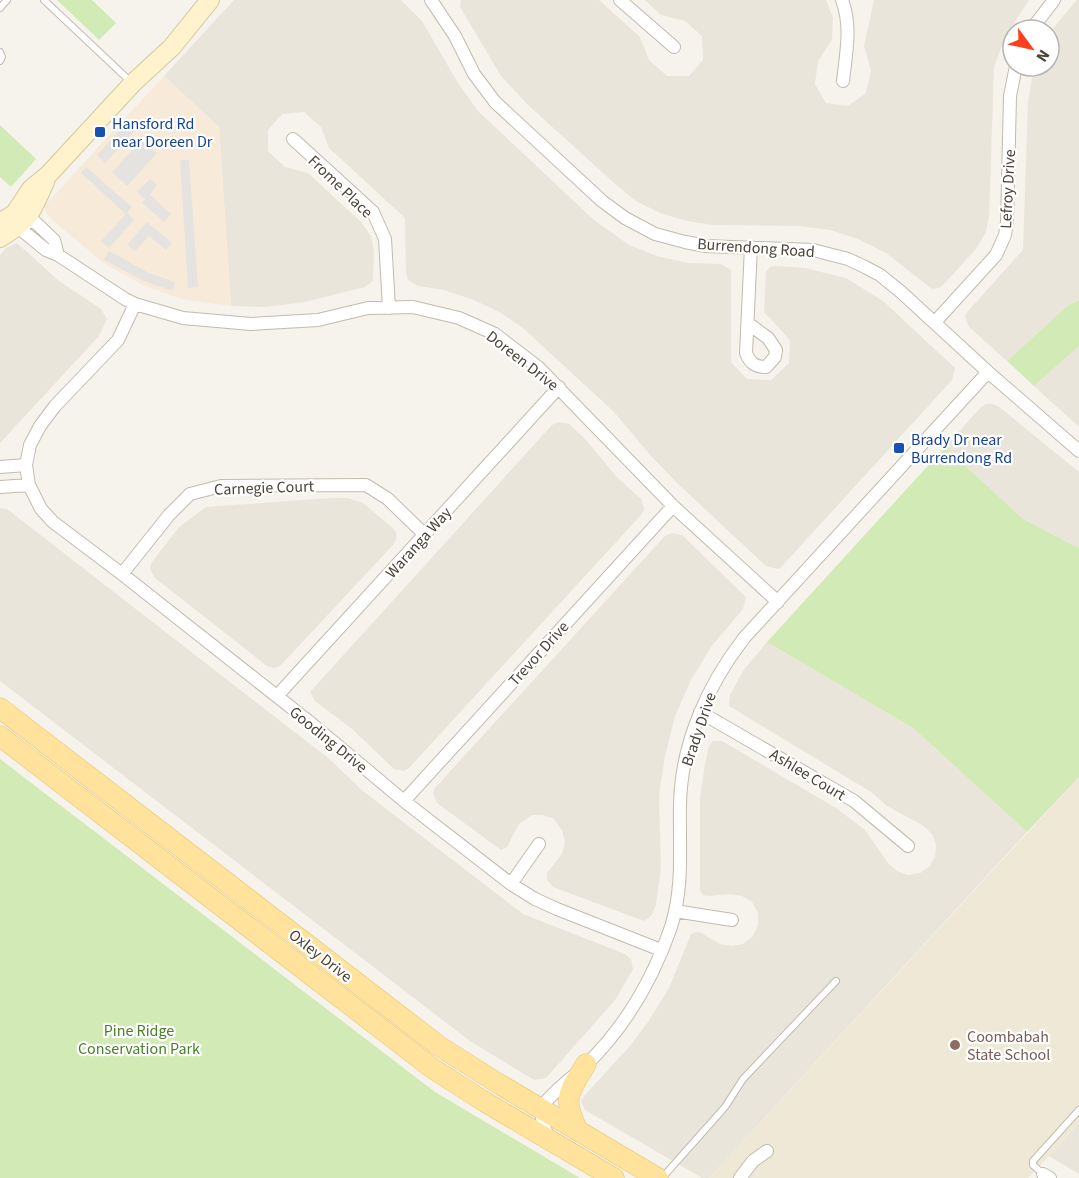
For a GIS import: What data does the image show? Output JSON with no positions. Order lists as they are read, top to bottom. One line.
{"streets":{"main road":["Oxley Drive"],"street":["Frome Place","Lefroy Drive","Burrendong Road","Doreen Drive","Carnegie Court","Waranga Way","Trevor Drive","Brady Drive","Gooding Drive","Ashlee Court"]},"crossings":[["Frome Place","Doreen Drive"],["Lefroy Drive","Burrendong Road"],["Burrendong Road","Brady Drive"],["Doreen Drive","Waranga Way"],["Doreen Drive","Trevor Drive"],["Doreen Drive","Brady Drive"],["Doreen Drive","Gooding Drive"],["Carnegie Court","Waranga Way"],["Carnegie Court","Gooding Drive"],["Waranga Way","Gooding Drive"],["Trevor Drive","Gooding Drive"],["Brady Drive","Gooding Drive"],["Brady Drive","Ashlee Court"],["Brady Drive","Oxley Drive"]],"parks":["Pine Ridge Conservation Park"],"places":{"transit":["Hansford Rd near Doreen Dr","Brady Dr near Burrendong Rd"],"other":["Coombabah State School"]},"north":"bottom right"}
